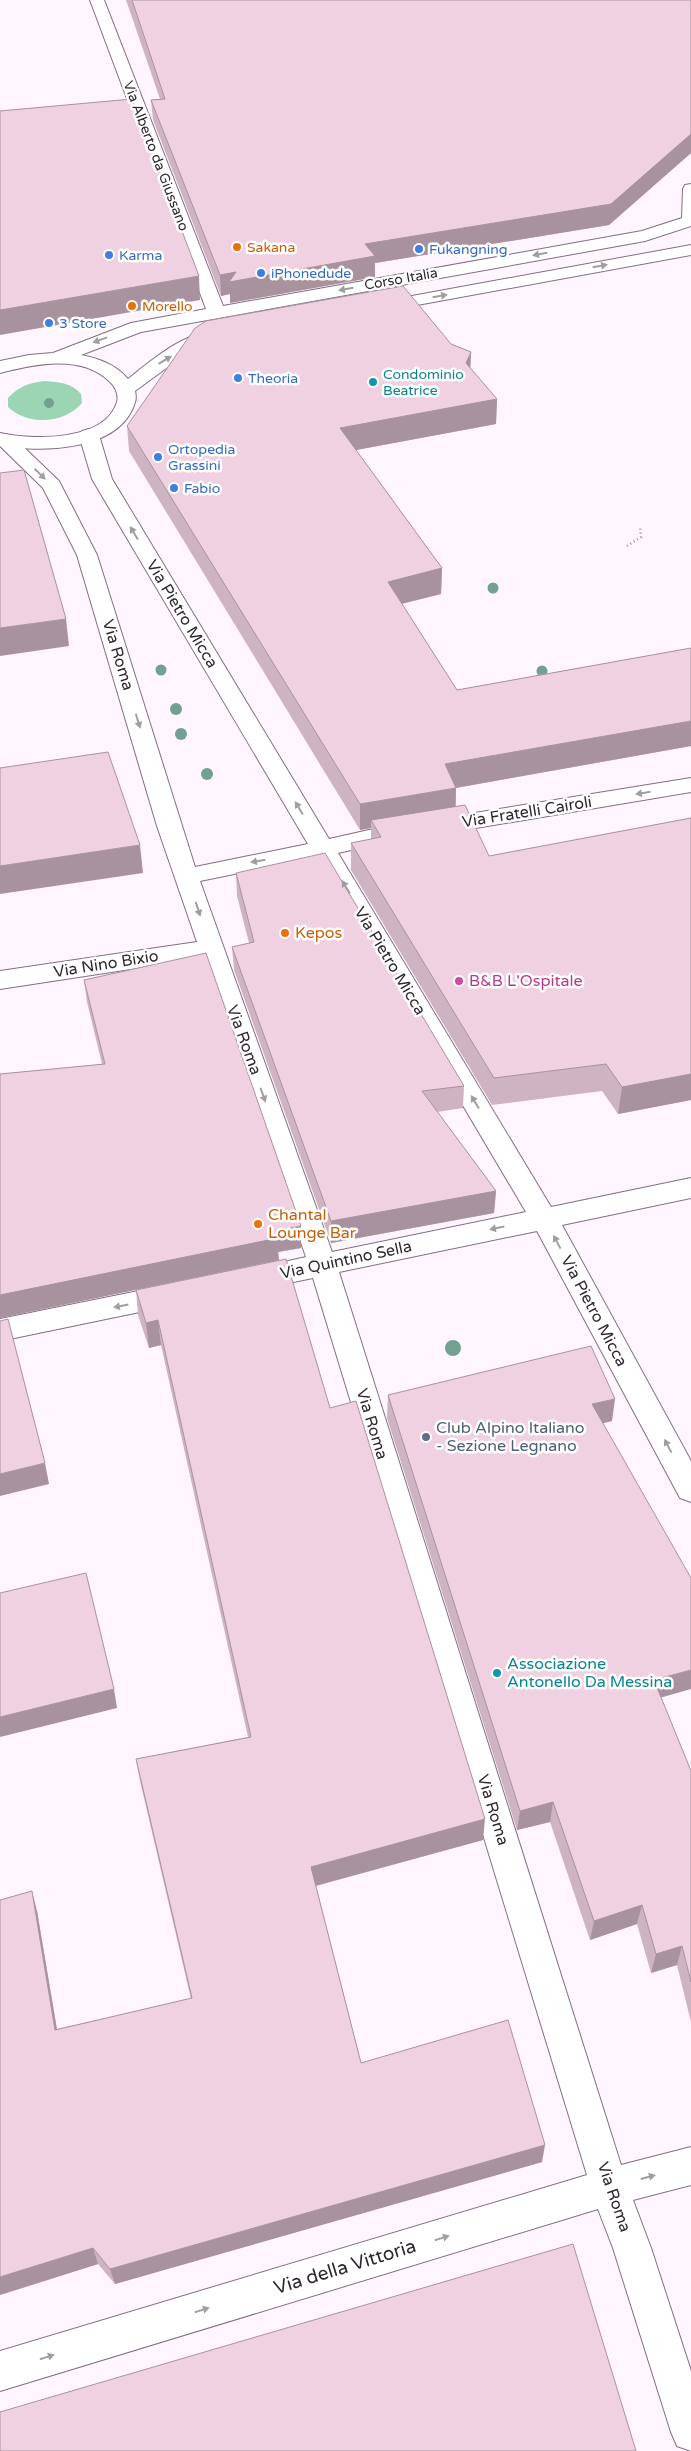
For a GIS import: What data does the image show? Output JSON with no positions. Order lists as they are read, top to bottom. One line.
{"streets":{"street":["Via Alberto da Giussano","Corso Italia","Via Pietro Micca","Via Roma","Via Fratelli Cairoli","Via Nino Bixio","Via Quintino Sella","Via della Vittoria"]},"crossings":[["Via Alberto da Giussano","Corso Italia"],["Via Pietro Micca","Via Fratelli Cairoli"],["Via Pietro Micca","Via Quintino Sella"],["Via Roma","Via Fratelli Cairoli"],["Via Roma","Via Nino Bixio"],["Via Roma","Via Quintino Sella"],["Via Roma","Via della Vittoria"]],"one_way":["Via Pietro Micca","Via Roma","Via Fratelli Cairoli","Via Quintino Sella","Via della Vittoria"],"places":["Sakana","Fukangning","Karma","iPhonedude","Morello","3 Store","Theoria","Condominio Beatrice","Ortopedia Grassini","Fabio","Kepos","B&B L'Ospitale","Chantal Lounge Bar","Club Alpino Italiano - Sezione Legnano","Associazione Antonello Da Messina"]}
